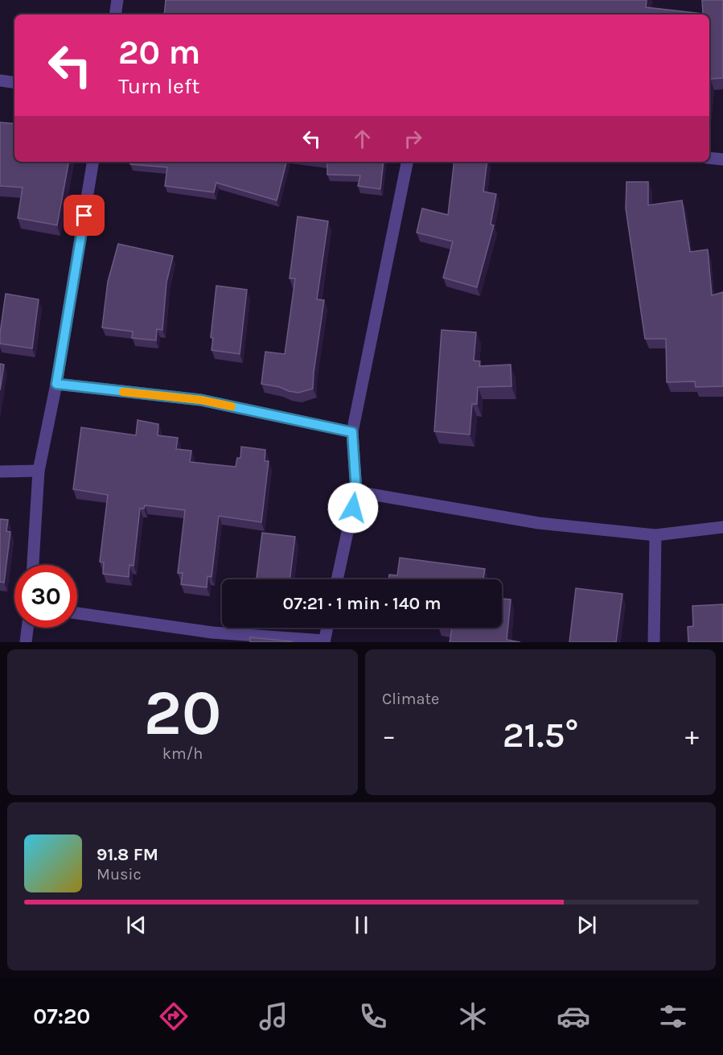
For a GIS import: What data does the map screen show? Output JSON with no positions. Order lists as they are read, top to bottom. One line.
{"page":{"turn":["20 m","Turn left"],"limit":"30","trip":"07:21 · 1 min · 140 m","tile":[["20","km/h"],"Climate"],"heat":["−","21.5°","+"],"song":["91.8 FM","Music"],"tabs":"07:20"}}
